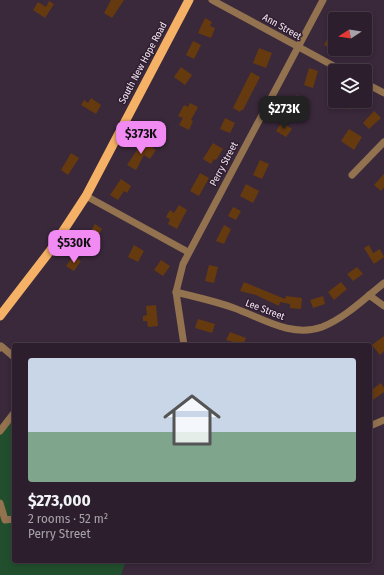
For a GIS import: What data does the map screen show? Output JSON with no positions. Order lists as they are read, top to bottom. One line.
{"streets":{"main road":["South New Hope Road"],"street":["Ann Street","Perry Street","Lee Street"]},"crossings":[["Ann Street","Perry Street"],["Perry Street","Lee Street"]],"north":"left","page":{"price":["$273K","$373K","$530K"],"list":[{"name":"$273,000","note":"2 rooms · 52 m² · Perry Street"}]}}
